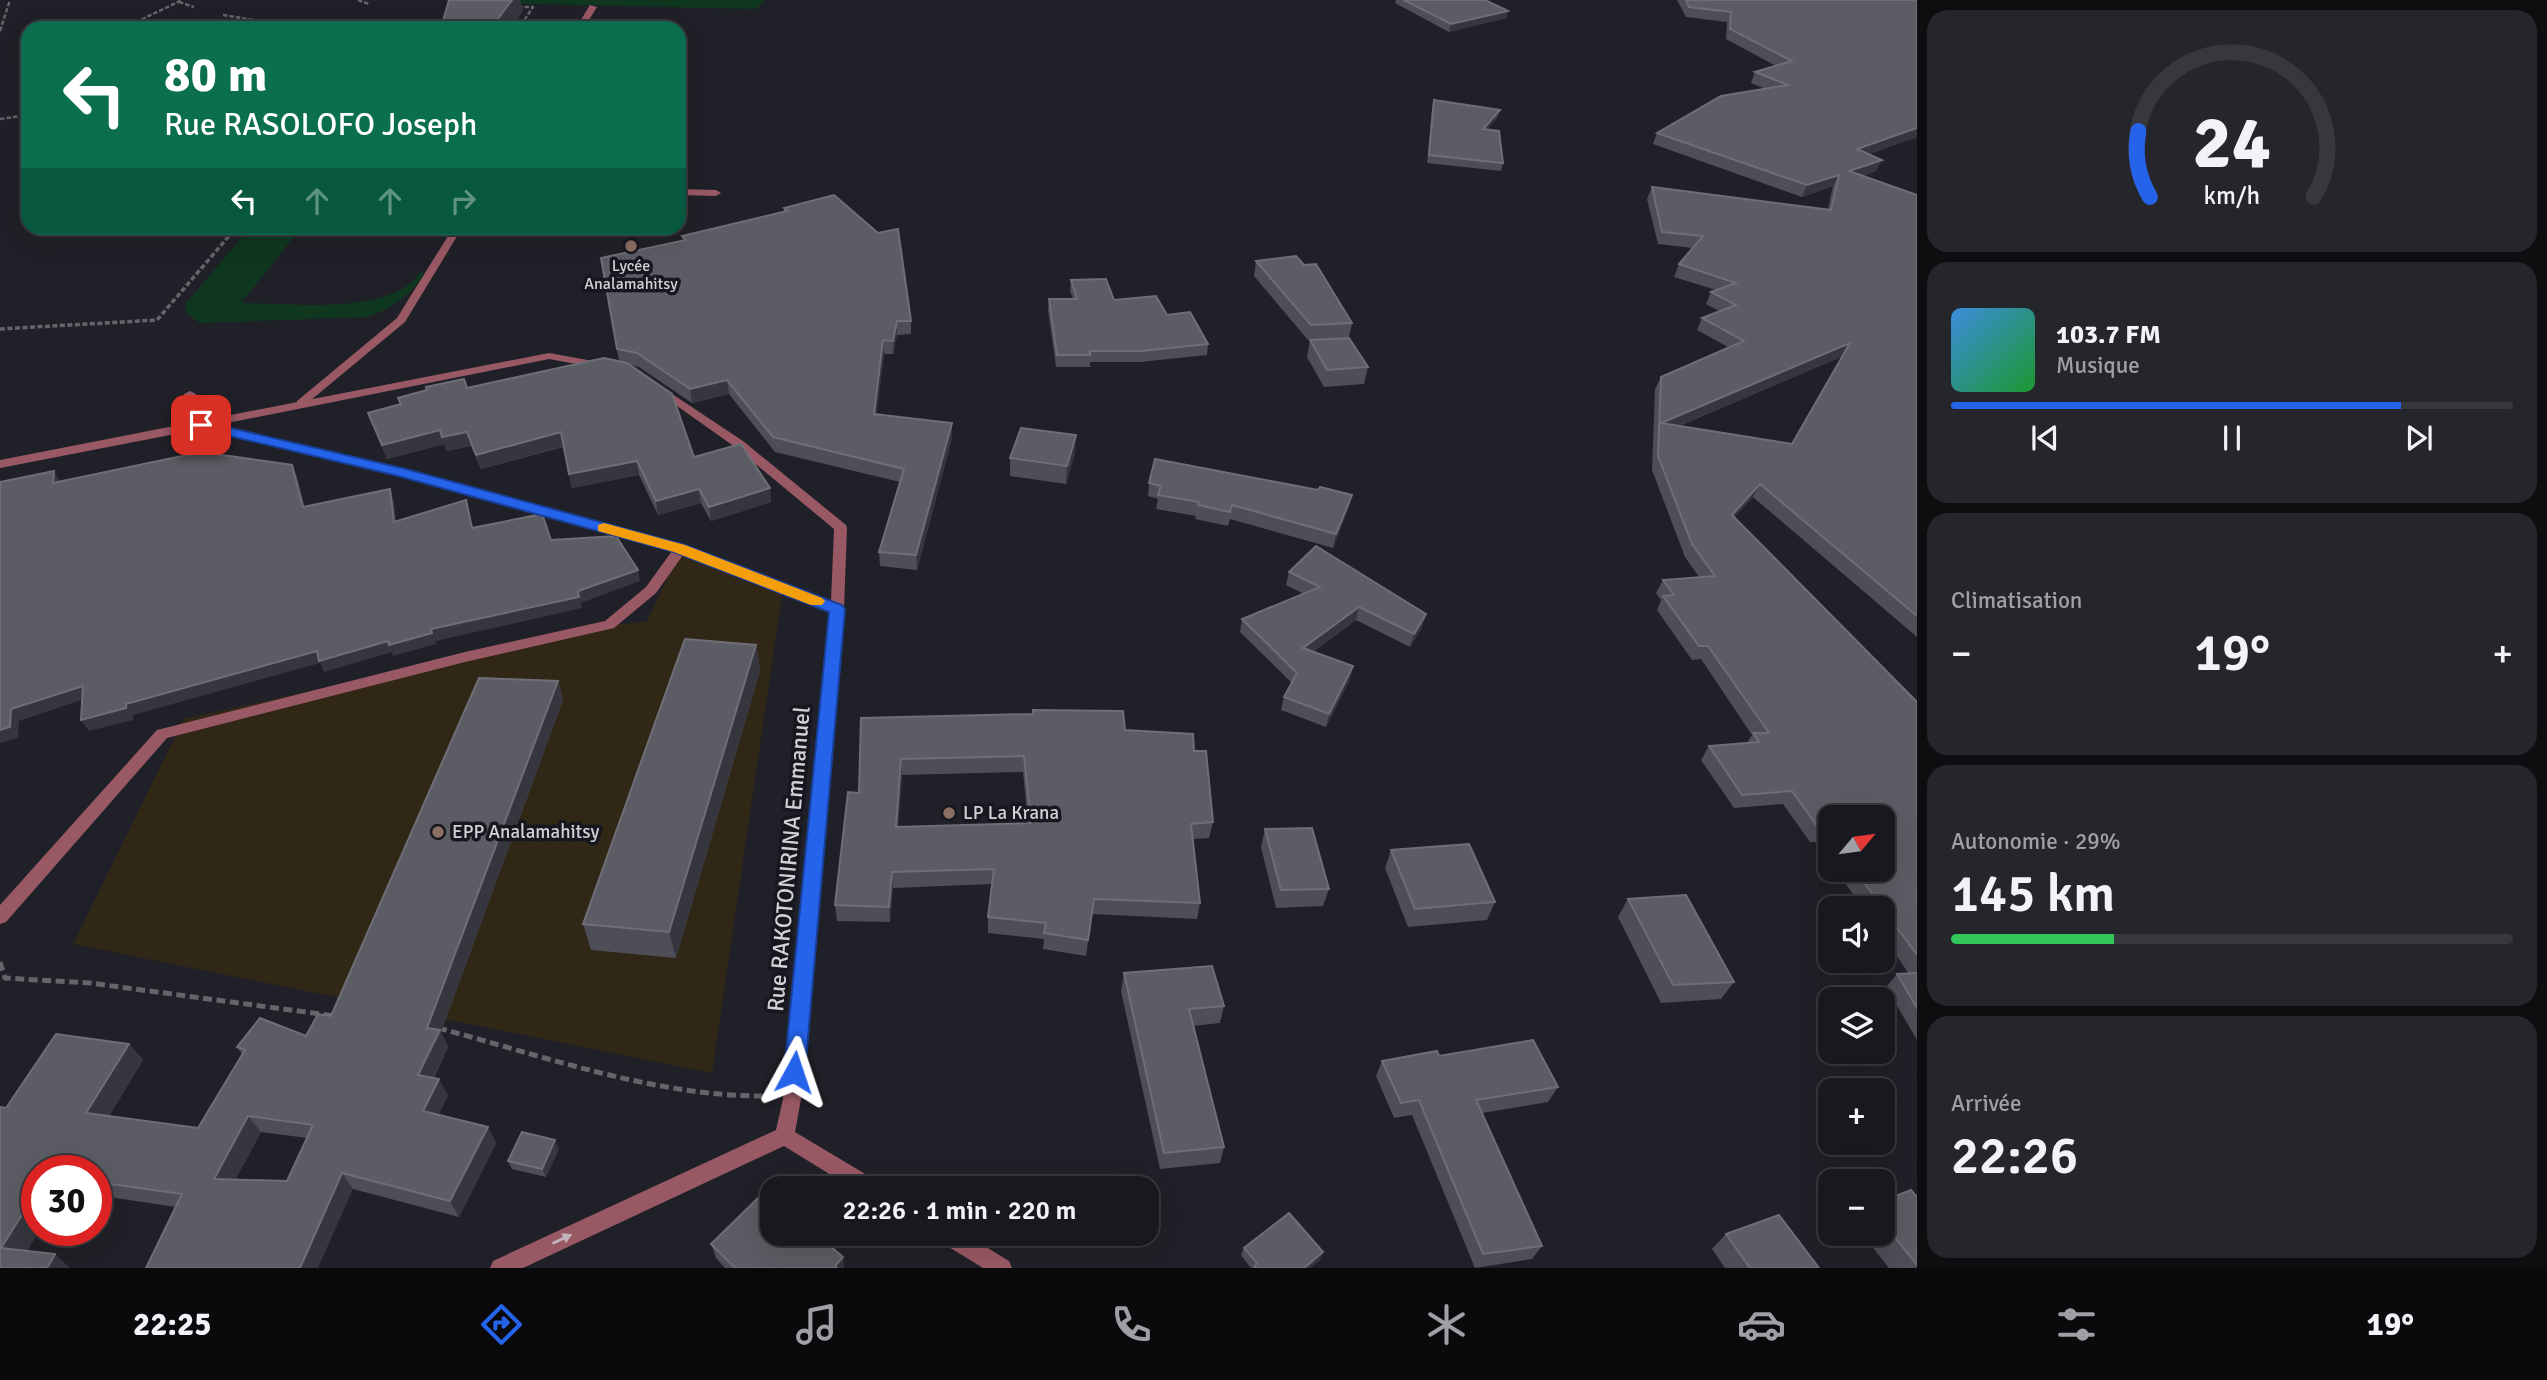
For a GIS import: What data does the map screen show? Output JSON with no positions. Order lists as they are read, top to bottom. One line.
{"streets":{"street":["Rue RAKOTONIRINA Emmanuel"]},"places":["Lycée Analamahitsy","LP La Krana","EPP Analamahitsy"],"north":"top right","page":{"turn":["80 m","Rue RASOLOFO Joseph"],"song":["103.7 FM","Musique"],"tile":["Climatisation",["Autonomie · 29%","145 km"],["Arrivée","22:26"]],"heat":["−","19°","+"],"map_buttons":["+","−"],"limit":"30","trip":"22:26 · 1 min · 220 m","tabs":["22:25","19°"],"gauge":["24","km/h"]}}
